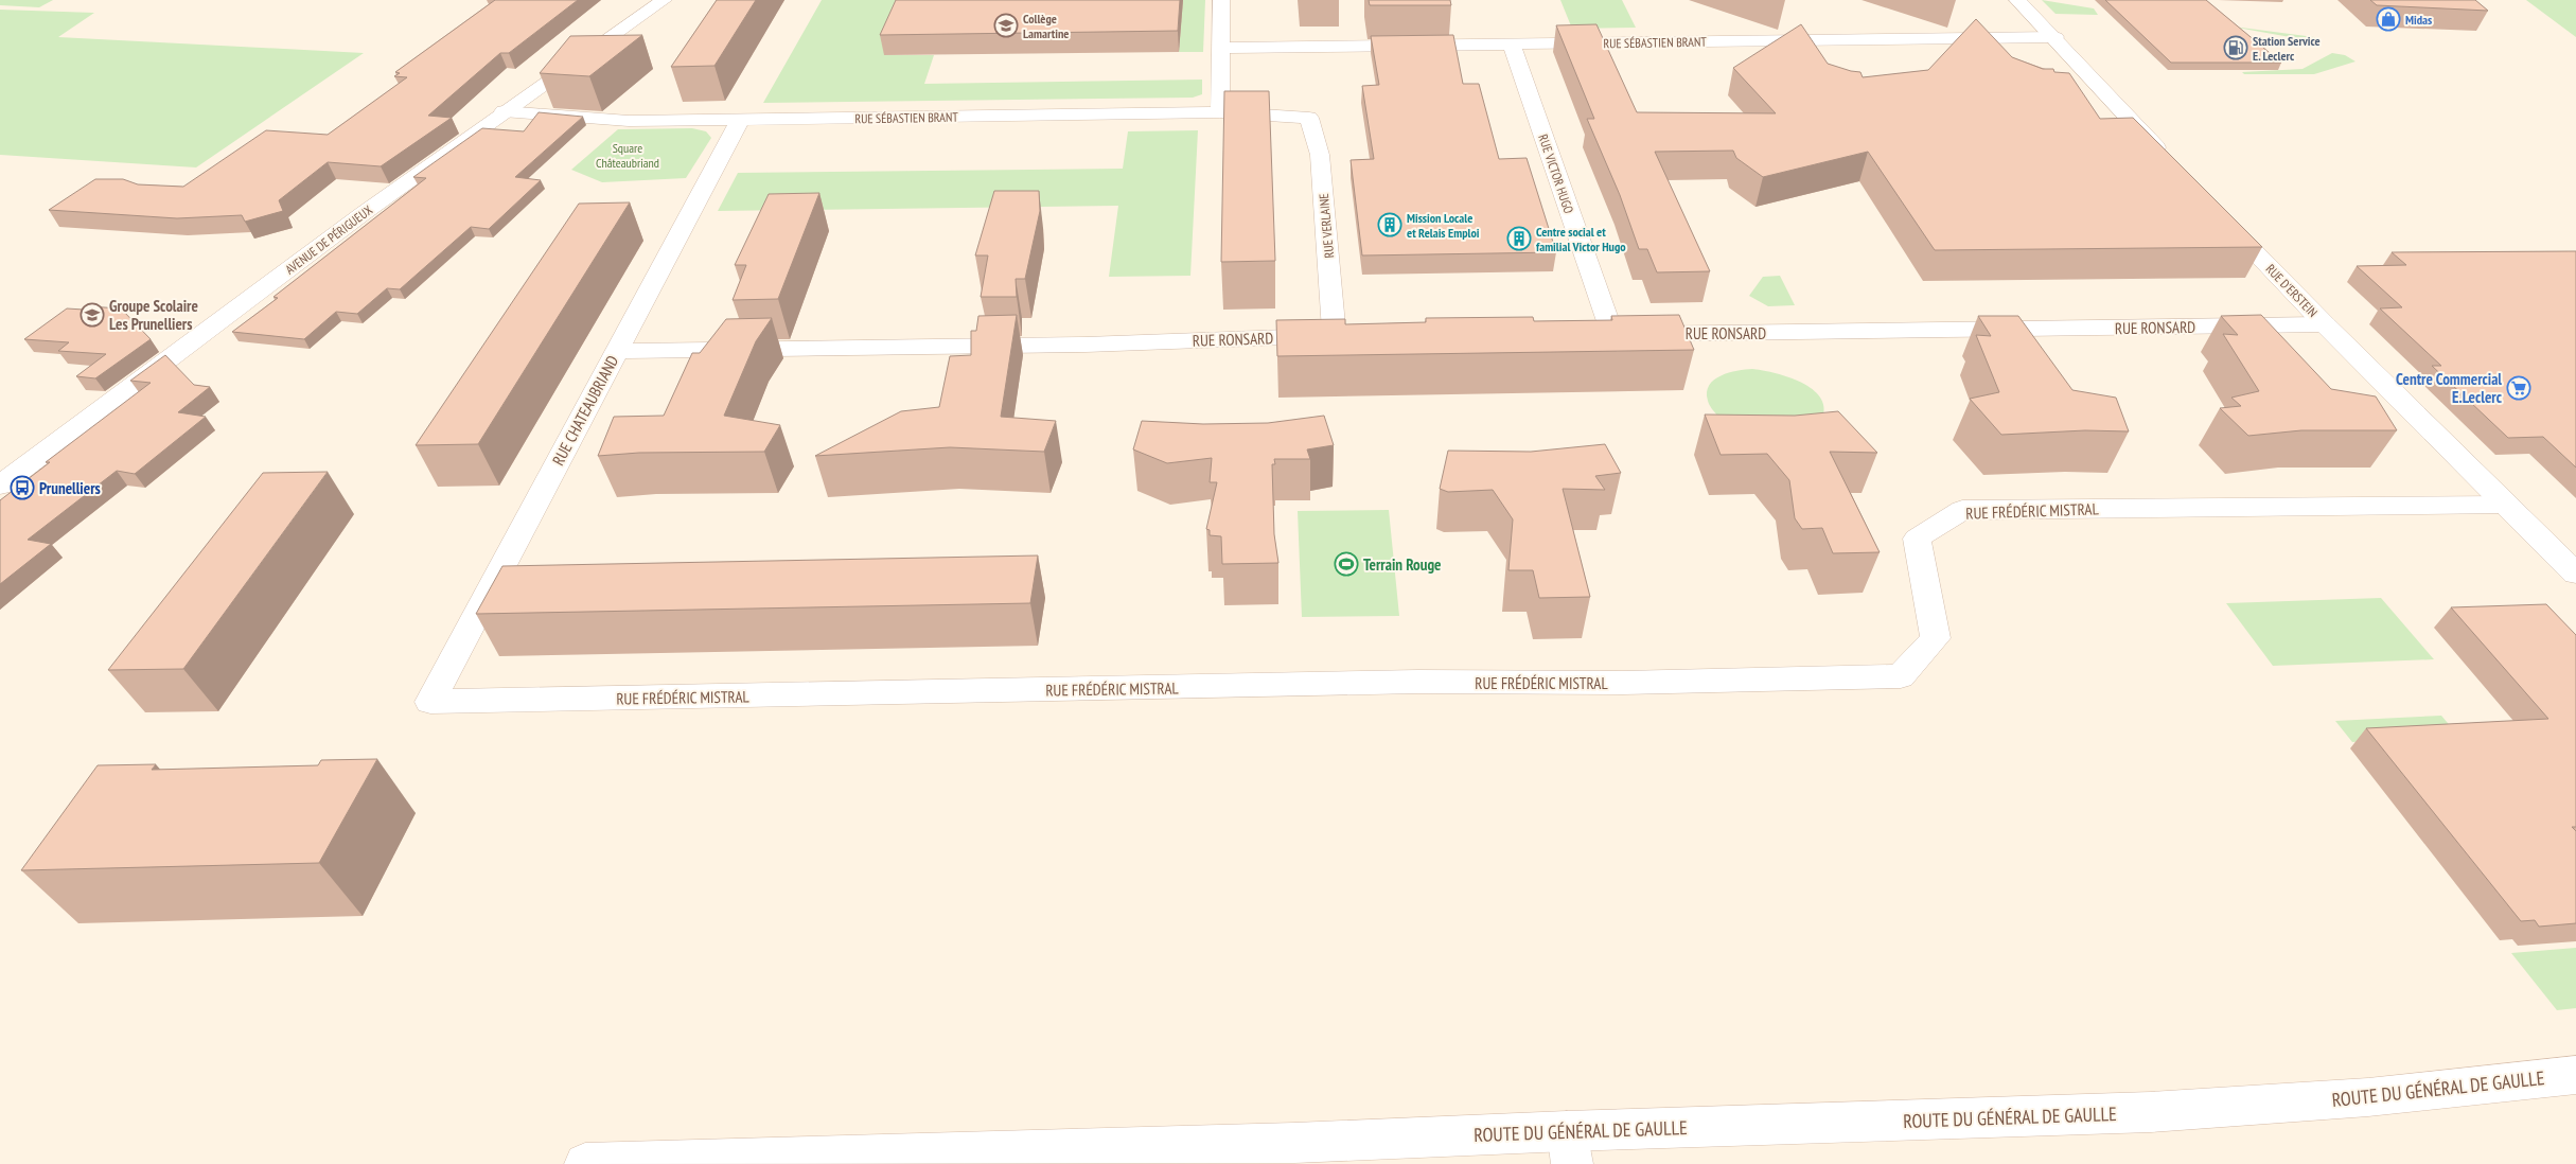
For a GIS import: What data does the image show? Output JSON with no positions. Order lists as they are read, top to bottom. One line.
{"streets":{"street":["RUE SÉBASTIEN BRANT","RUE VICTOR HUGO","RUE VERLAINE","AVENUE DE PÉRIGUEUX","RUE D'ERSTEIN","RUE RONSARD","RUE CHATEAUBRIAND","RUE FRÉDÉRIC MISTRAL","ROUTE DU GÉNÉRAL DE GAULLE"]},"crossings":[["RUE SÉBASTIEN BRANT","RUE VICTOR HUGO"],["RUE SÉBASTIEN BRANT","RUE VERLAINE"],["RUE SÉBASTIEN BRANT","AVENUE DE PÉRIGUEUX"],["RUE SÉBASTIEN BRANT","RUE CHATEAUBRIAND"],["RUE VICTOR HUGO","RUE RONSARD"],["RUE VERLAINE","RUE RONSARD"],["RUE D'ERSTEIN","RUE RONSARD"],["RUE D'ERSTEIN","RUE FRÉDÉRIC MISTRAL"],["RUE RONSARD","RUE CHATEAUBRIAND"],["RUE CHATEAUBRIAND","RUE FRÉDÉRIC MISTRAL"]],"parks":["Square Châteaubriand"],"places":{"shop":["Midas"],"school or university":["Collège Lamartine","Groupe Scolaire Les Prunelliers"],"fuel station":["Station Service E. Leclerc"],"building":["Mission Locale et Relais Emploi","Centre social et familial Victor Hugo"],"supermarket":["Centre Commercial E.Leclerc"],"bus stop":["Prunelliers"],"sports":["Terrain Rouge"]}}
